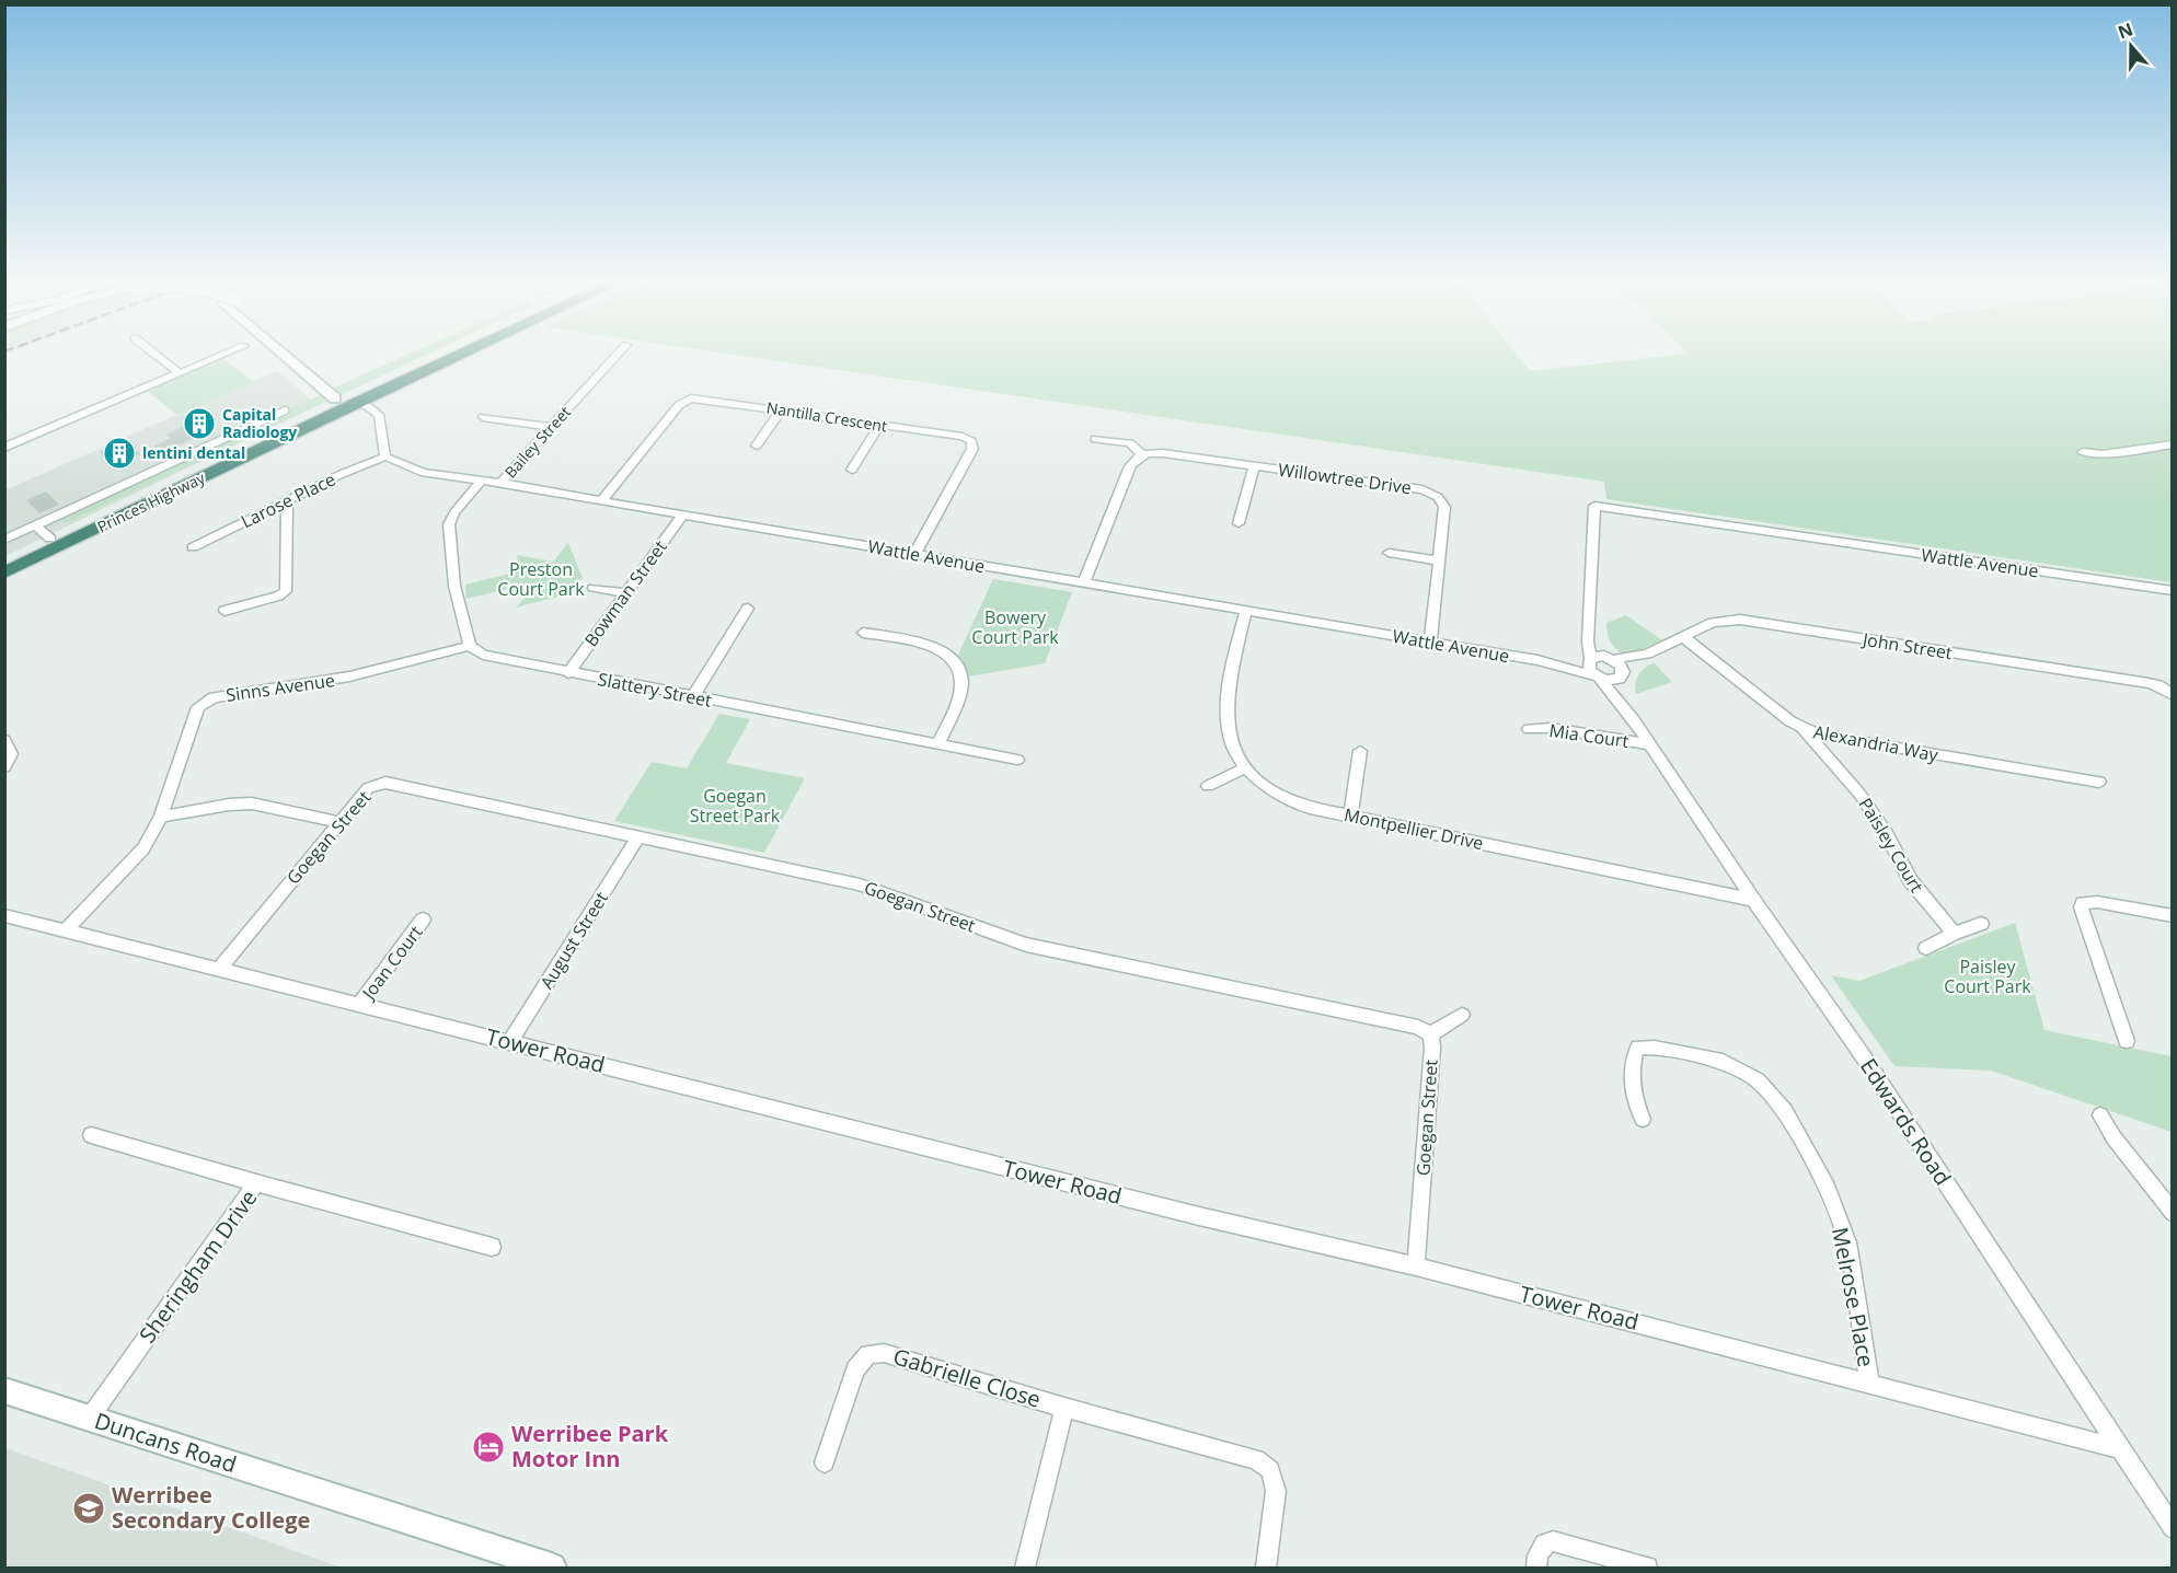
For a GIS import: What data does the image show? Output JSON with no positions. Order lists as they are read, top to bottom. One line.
{"streets":{"highway":["Princes Highway"],"main road":["Duncans Road"],"street":["Nantilla Crescent","Bailey Street","Willowtree Drive","Larose Place","Wattle Avenue","Bowman Street","John Street","Sinns Avenue","Slattery Street","Mia Court","Alexandria Way","Montpellier Drive","Goegan Street","Paisley Court","August Street","Joan Court","Tower Road","Edwards Road","Sheringham Drive","Melrose Place","Gabrielle Close"]},"crossings":[["Nantilla Crescent","Wattle Avenue"],["Bailey Street","Wattle Avenue"],["Willowtree Drive","Wattle Avenue"],["Larose Place","Wattle Avenue"],["Wattle Avenue","Bowman Street"],["Wattle Avenue","John Street"],["Wattle Avenue","Montpellier Drive"],["Wattle Avenue","Edwards Road"],["Bowman Street","Slattery Street"],["John Street","Alexandria Way"],["John Street","Edwards Road"],["Sinns Avenue","Slattery Street"],["Sinns Avenue","Tower Road"],["Mia Court","Edwards Road"],["Alexandria Way","Paisley Court"],["Montpellier Drive","Edwards Road"],["Goegan Street","August Street"],["Goegan Street","Tower Road"],["August Street","Tower Road"],["Joan Court","Tower Road"],["Tower Road","Edwards Road"],["Tower Road","Melrose Place"],["Sheringham Drive","Duncans Road"]],"parks":["Preston Court Park","Bowery Court Park","Goegan Street Park","Paisley Court Park"],"places":{"building":["Capital Radiology","lentini dental"],"hotel":["Werribee Park Motor Inn"],"school or university":["Werribee Secondary College"]},"north":"top"}
